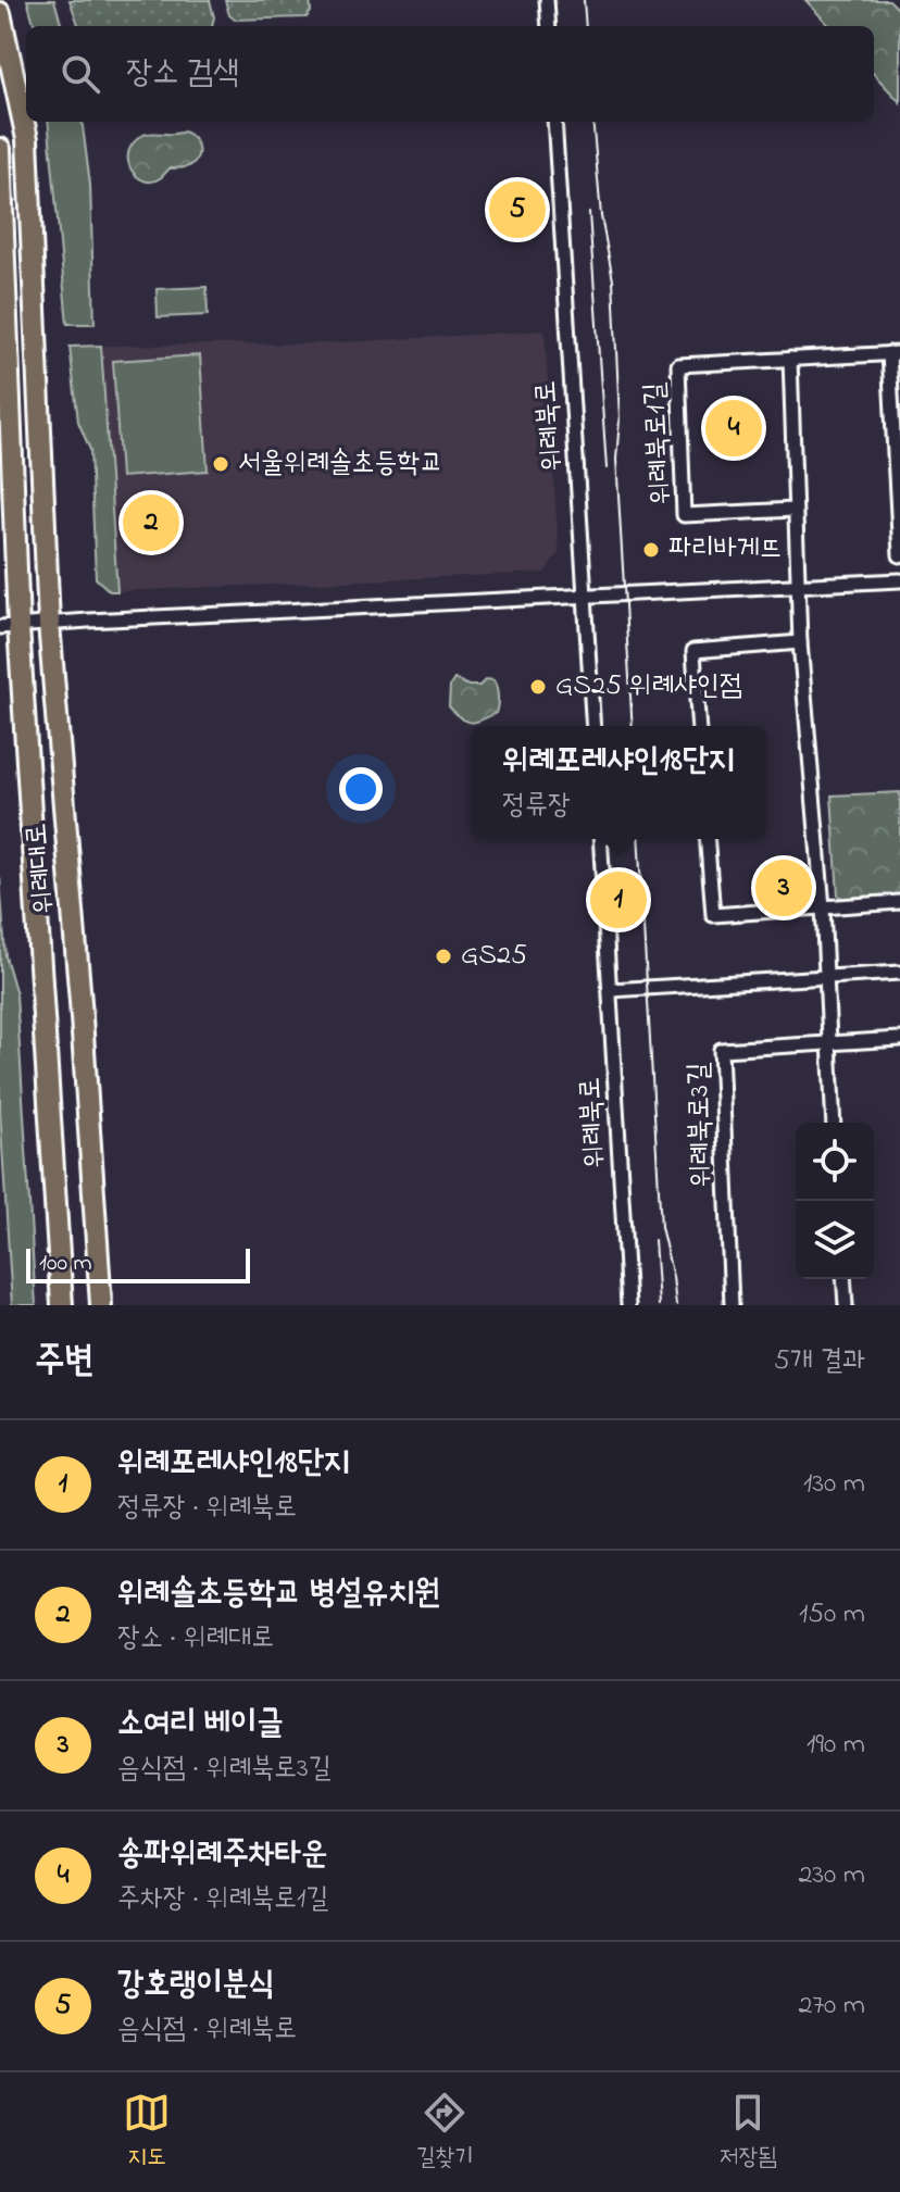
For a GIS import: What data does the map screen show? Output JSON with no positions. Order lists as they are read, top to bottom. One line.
{"streets":{"main road":["위례대로"],"street":["위례북로","위례북로1길","위례북로3길"]},"places":["서울위례솔초등학교","파리바게뜨","GS25 위례샤인점","GS25"],"scale_bar":"100 m","page":{"search":"장소 검색","pins":["5","4","2","3","1"],"popup":["위례포레샤인18단지","정류장"],"scale":"100 m","heading":["주변","5개 결과"],"list":[{"mark":"1","name":"위례포레샤인18단지","note":"정류장 · 위례북로","value":"130 m"},{"mark":"2","name":"위례솔초등학교 병설유치원","note":"장소 · 위례대로","value":"150 m"},{"mark":"3","name":"소여리 베이글","note":"음식점 · 위례북로3길","value":"190 m"},{"mark":"4","name":"송파위례주차타운","note":"주차장 · 위례북로1길","value":"230 m"},{"mark":"5","name":"강호랭이분식","note":"음식점 · 위례북로","value":"270 m"}],"nav":["지도","길찾기","저장됨"]}}
